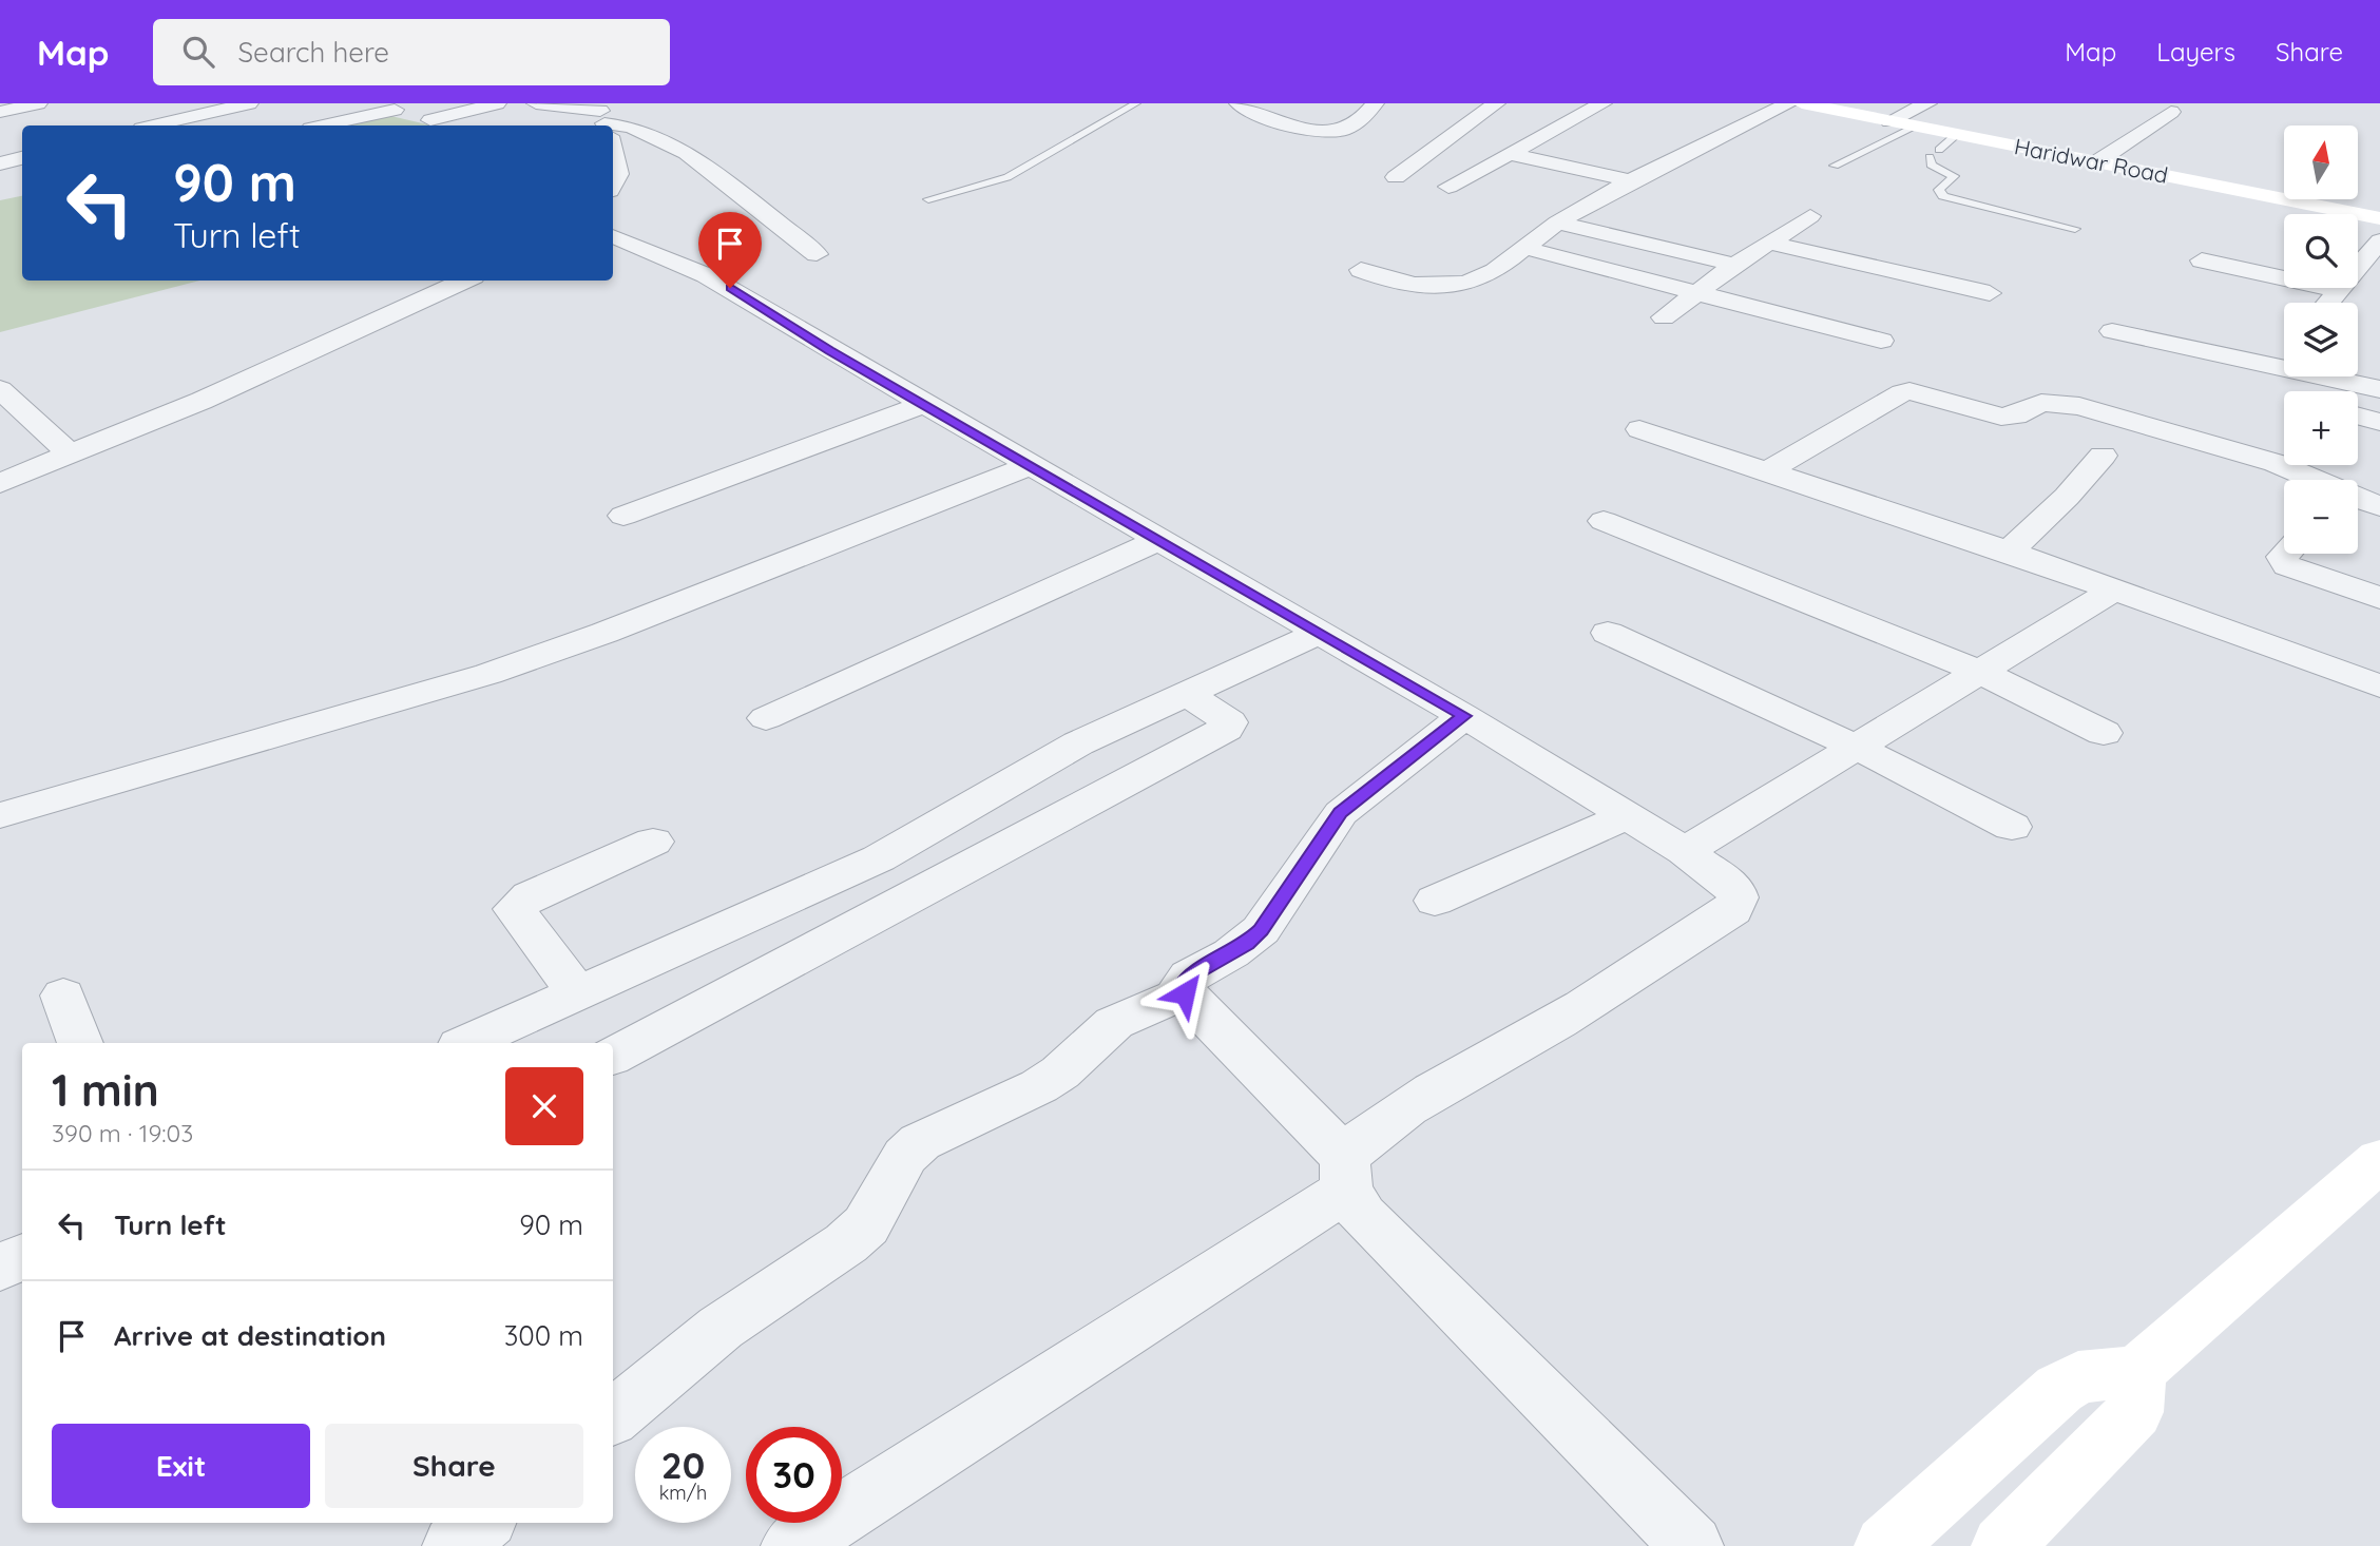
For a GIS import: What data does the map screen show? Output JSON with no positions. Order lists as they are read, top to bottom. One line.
{"streets":{"main road":["Haridwar Road"]},"north":"top","page":{"header":"Map","search":"Search here","nav":["Map","Layers","Share"],"map_buttons":["+","−"],"turn":["90 m","Turn left"],"heading":["1 min","390 m · 19:03"],"list":[{"name":"Turn left","value":"90 m"},{"name":"Arrive at destination","value":"300 m"}],"buttons":["Exit","Share"],"speed":"20 km/h","limit":"30"}}
